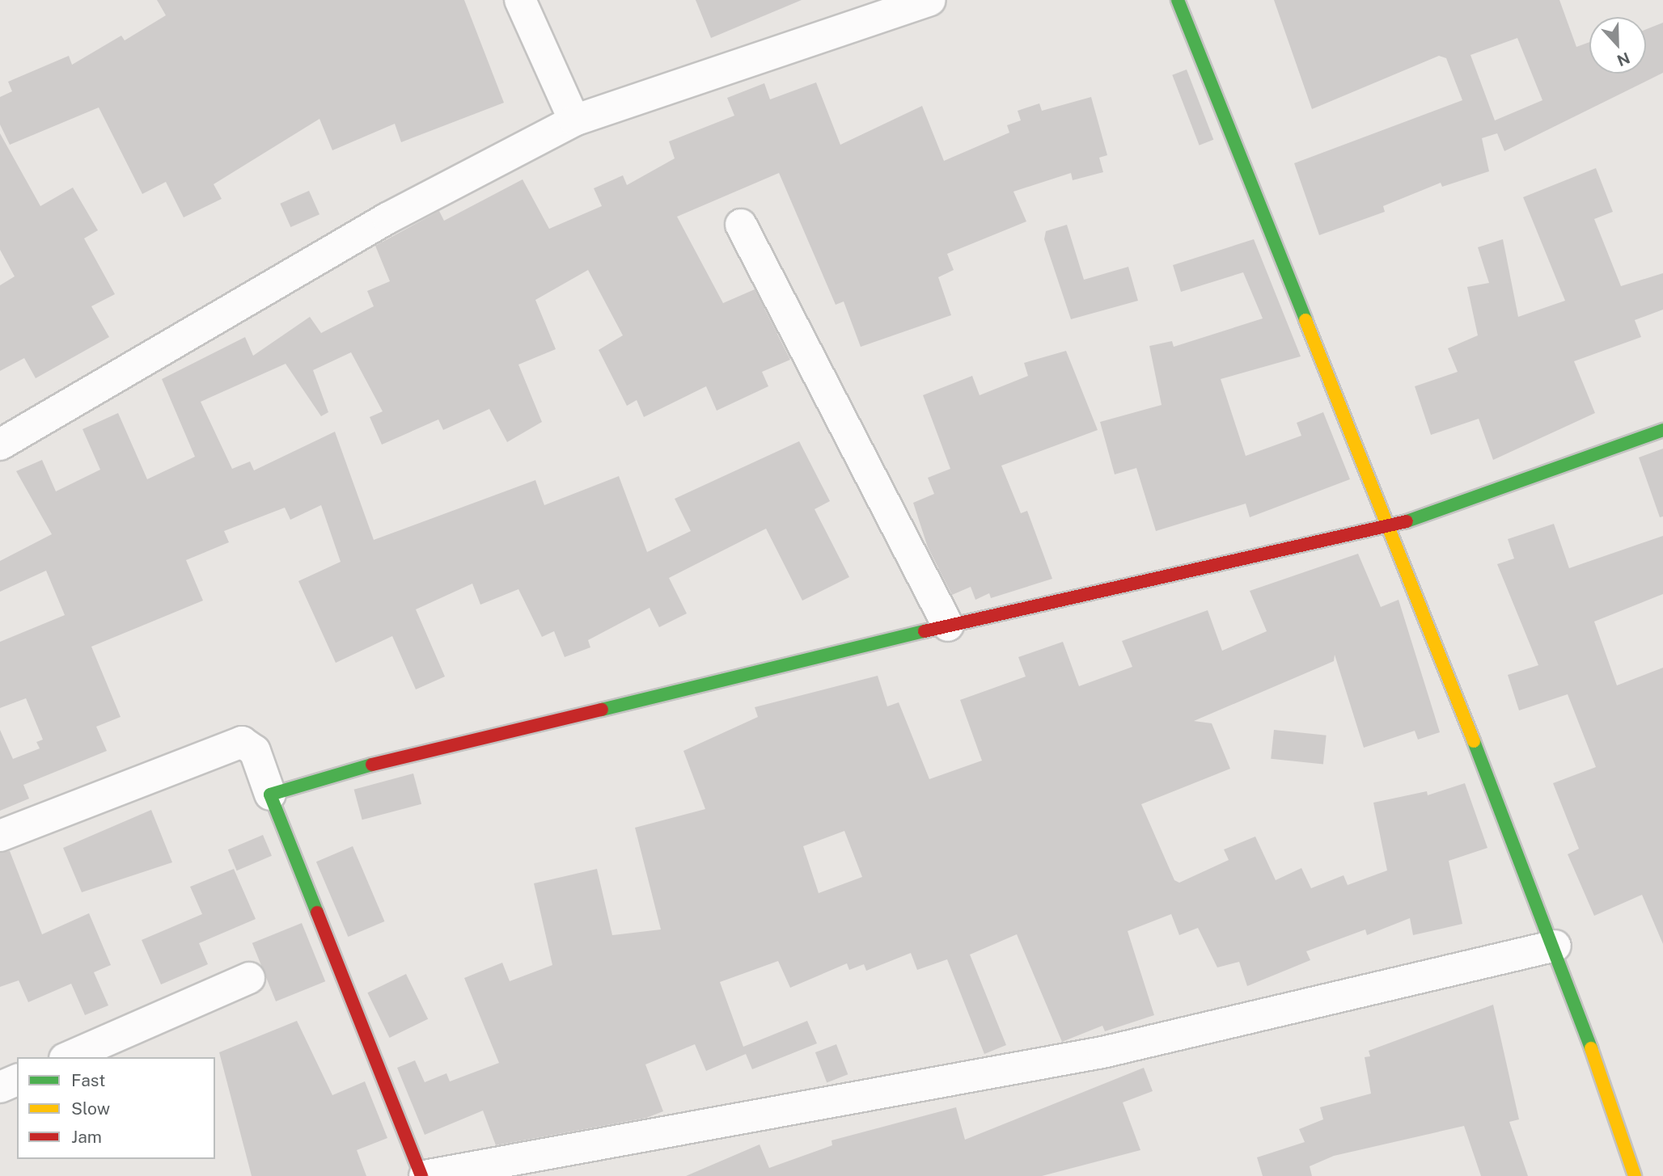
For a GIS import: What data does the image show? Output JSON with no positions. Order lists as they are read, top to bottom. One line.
{"legend":["Fast","Slow","Jam"],"north":"bottom"}
